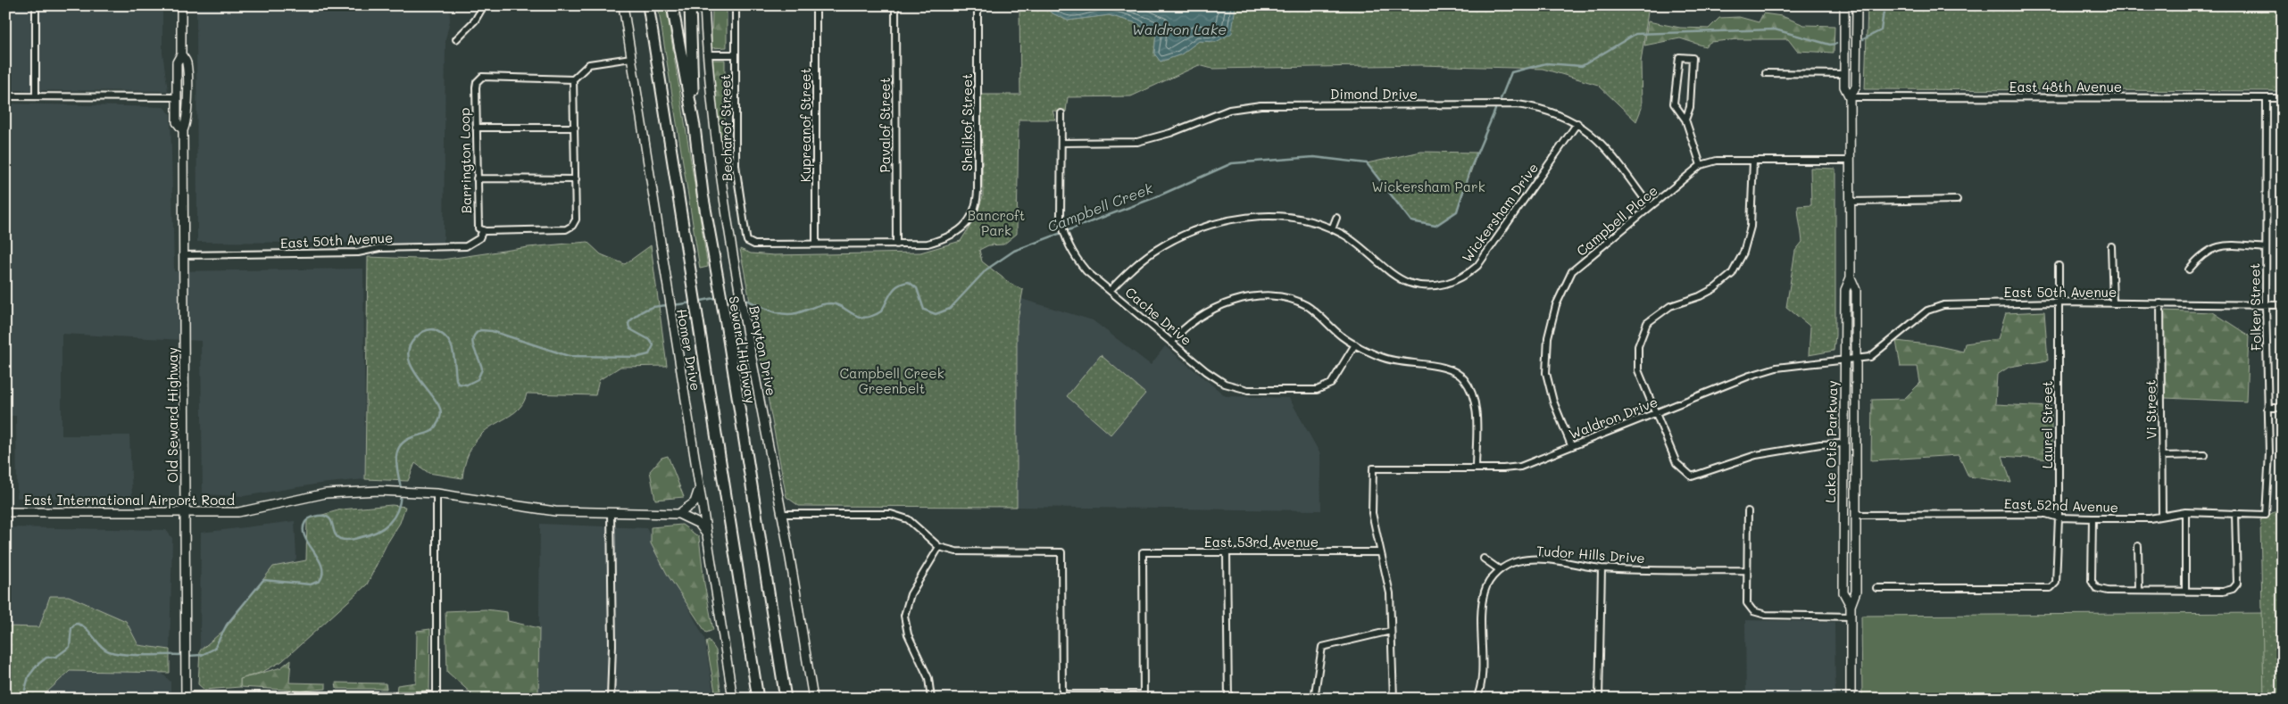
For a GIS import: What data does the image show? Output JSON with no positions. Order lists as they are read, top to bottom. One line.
{"streets":{"highway":["Seward Highway"],"main road":["Homer Drive","Brayton Drive","Old Seward Highway","Lake Otis Parkway","East International Airport Road"],"street":["East 48th Avenue","Dimond Drive","Shelikof Street","Kupreanof Street","Pavalof Street","Becharof Street","Barrington Loop","Wickersham Drive","Campbell Place","East 50th Avenue","Folker Street","Cache Drive","Vi Street","Waldron Drive","Laurel Street","East 52nd Avenue","East 53rd Avenue","Tudor Hills Drive"]},"crossings":[["East 48th Avenue","Folker Street"],["East 48th Avenue","Lake Otis Parkway"],["Dimond Drive","Wickersham Drive"],["Dimond Drive","Campbell Place"],["Dimond Drive","Cache Drive"],["Shelikof Street","Pavalof Street"],["Kupreanof Street","Becharof Street"],["Barrington Loop","East 50th Avenue"],["Wickersham Drive","Cache Drive"],["Campbell Place","Waldron Drive"],["Campbell Place","Lake Otis Parkway"],["East 50th Avenue","Folker Street"],["East 50th Avenue","Vi Street"],["East 50th Avenue","Old Seward Highway"],["East 50th Avenue","Waldron Drive"],["East 50th Avenue","Laurel Street"],["East 50th Avenue","Lake Otis Parkway"],["Folker Street","East 52nd Avenue"],["Homer Drive","East International Airport Road"],["Vi Street","East 52nd Avenue"],["Old Seward Highway","East International Airport Road"],["Waldron Drive","Lake Otis Parkway"],["Waldron Drive","East 53rd Avenue"],["Laurel Street","East 52nd Avenue"],["Lake Otis Parkway","East 52nd Avenue"]],"water":["Waldron Lake","Campbell Creek"],"parks":["Wickersham Park","Bancroft Park","Campbell Creek Greenbelt"]}
